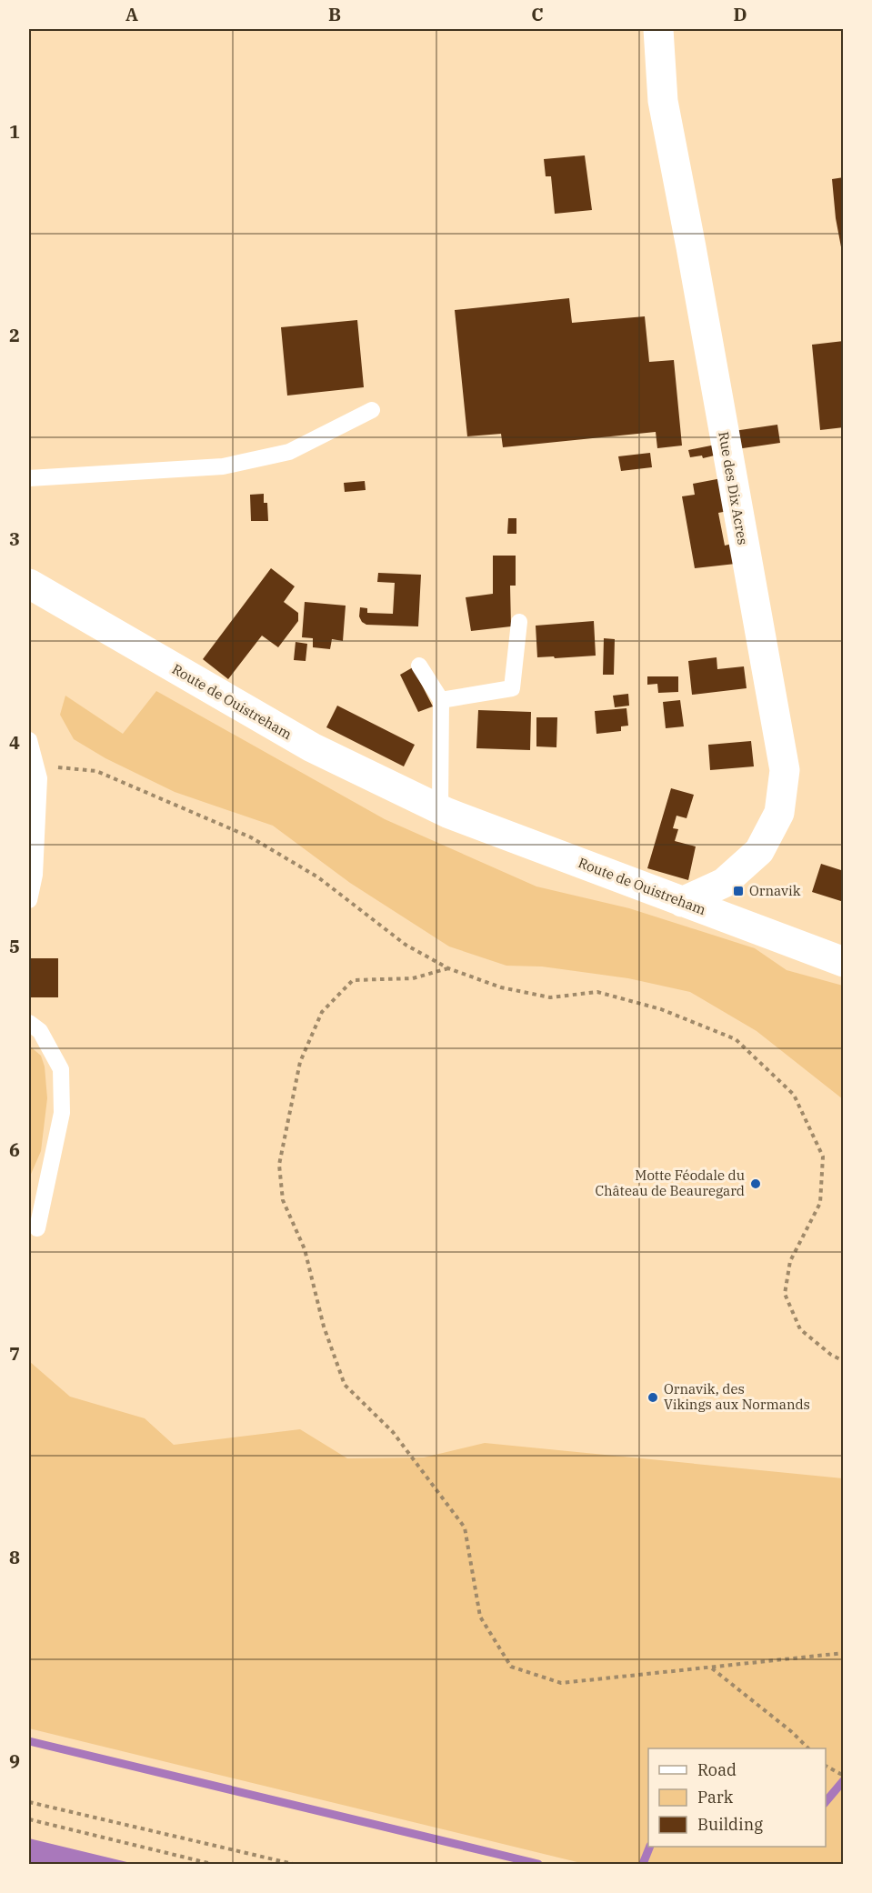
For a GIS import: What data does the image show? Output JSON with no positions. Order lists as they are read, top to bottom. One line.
{"streets":{"street":["Rue des Dix Acres","Route de Ouistreham"]},"crossings":[["Rue des Dix Acres","Route de Ouistreham"]],"places":{"transit":["Ornavik"],"other":["Motte Féodale du Château de Beauregard","Ornavik, des Vikings aux Normands"]},"legend":["Road","Park","Building"],"grid":{"columns":["A","B","C","D"],"rows":["1","2","3","4","5","6","7","8","9"]}}
